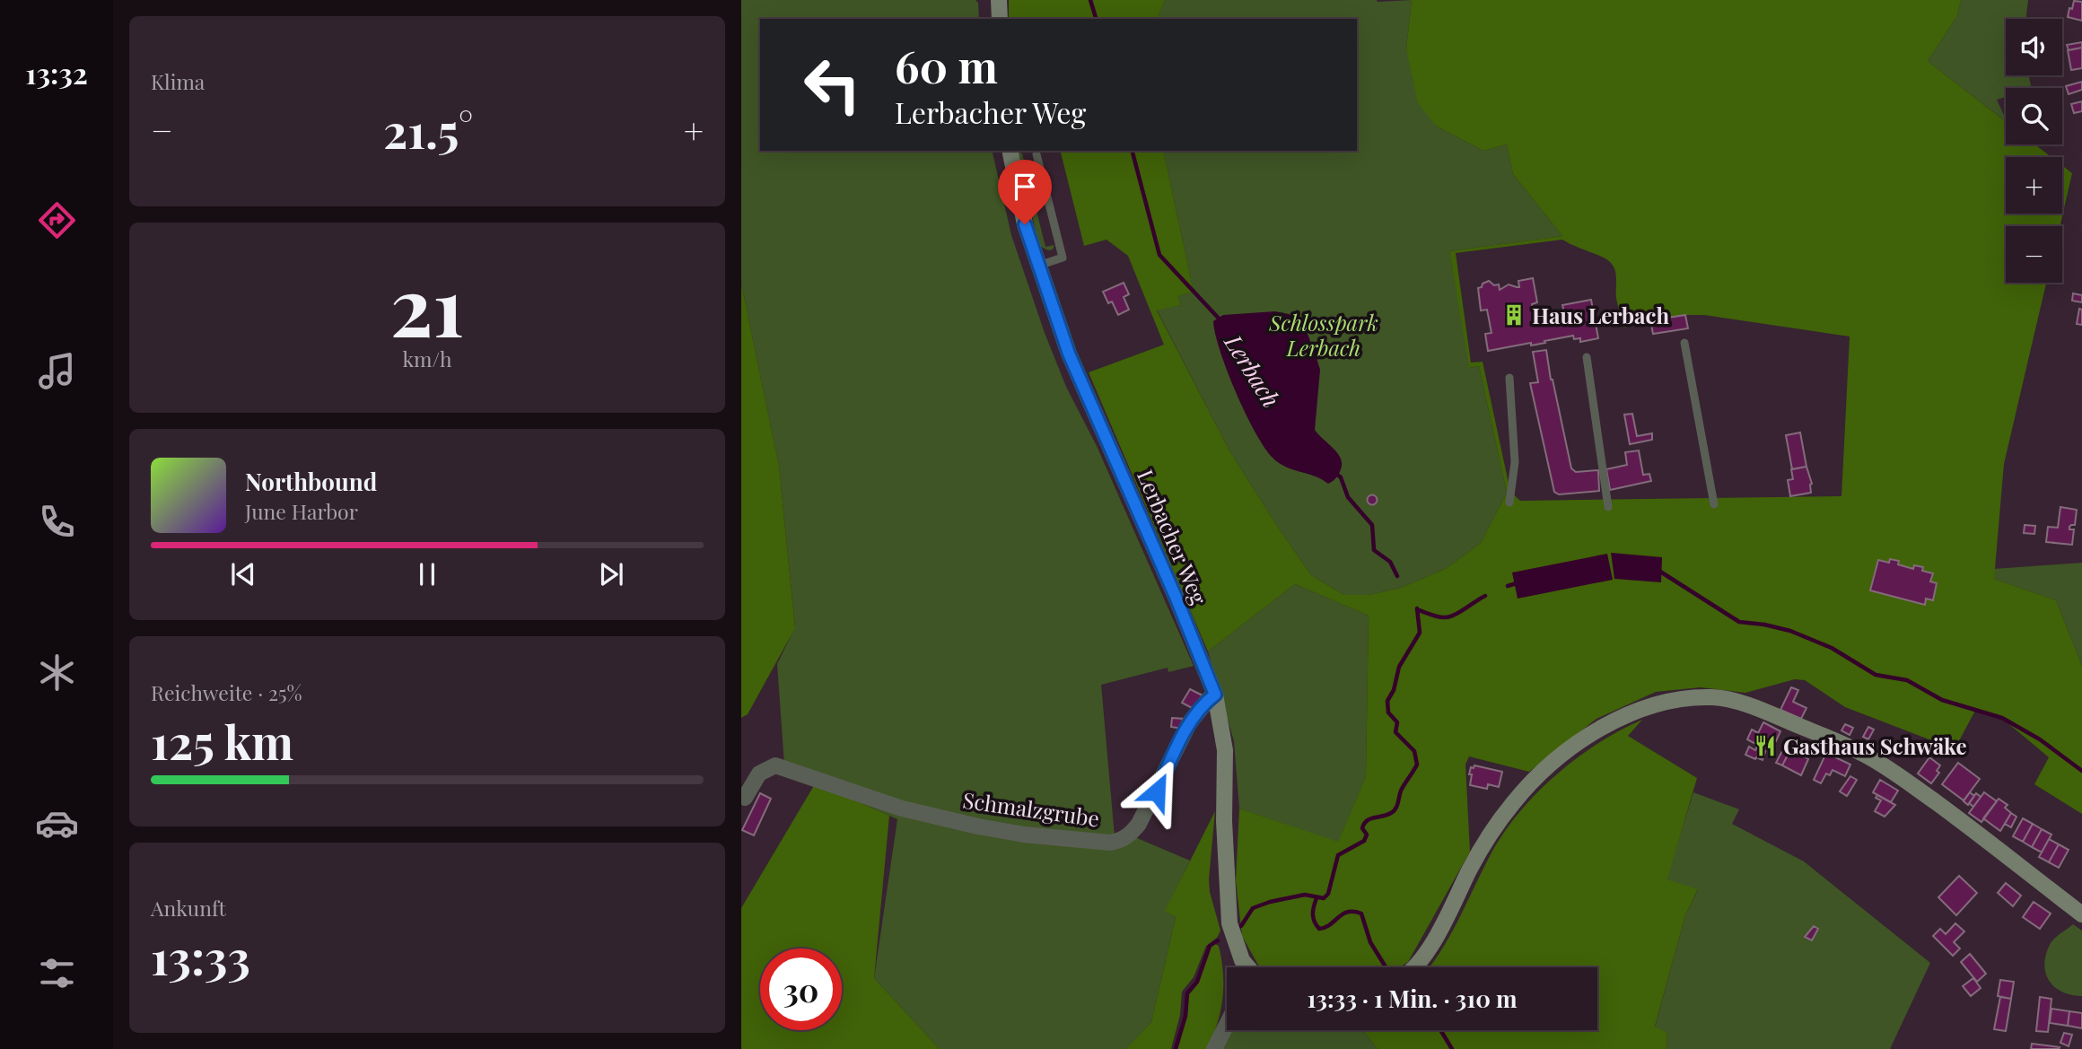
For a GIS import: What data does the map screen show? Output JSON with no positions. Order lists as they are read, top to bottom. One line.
{"streets":{"street":["Lerbacher Weg","Schmalzgrube"]},"crossings":[["Lerbacher Weg","Schmalzgrube"]],"water":["Lerbach"],"parks":["Schlosspark Lerbach"],"places":{"building":["Haus Lerbach"],"restaurant":["Gasthaus Schwäke"]},"page":{"tabs":"13:32","tile":["Klima",["21","km/h"],["Reichweite · 25%","125 km"],["Ankunft","13:33"]],"map_buttons":["+","−"],"turn":["60 m","Lerbacher Weg"],"heat":["−","21.5°","+"],"song":["Northbound","June Harbor"],"limit":"30","trip":"13:33 · 1 Min. · 310 m"}}
